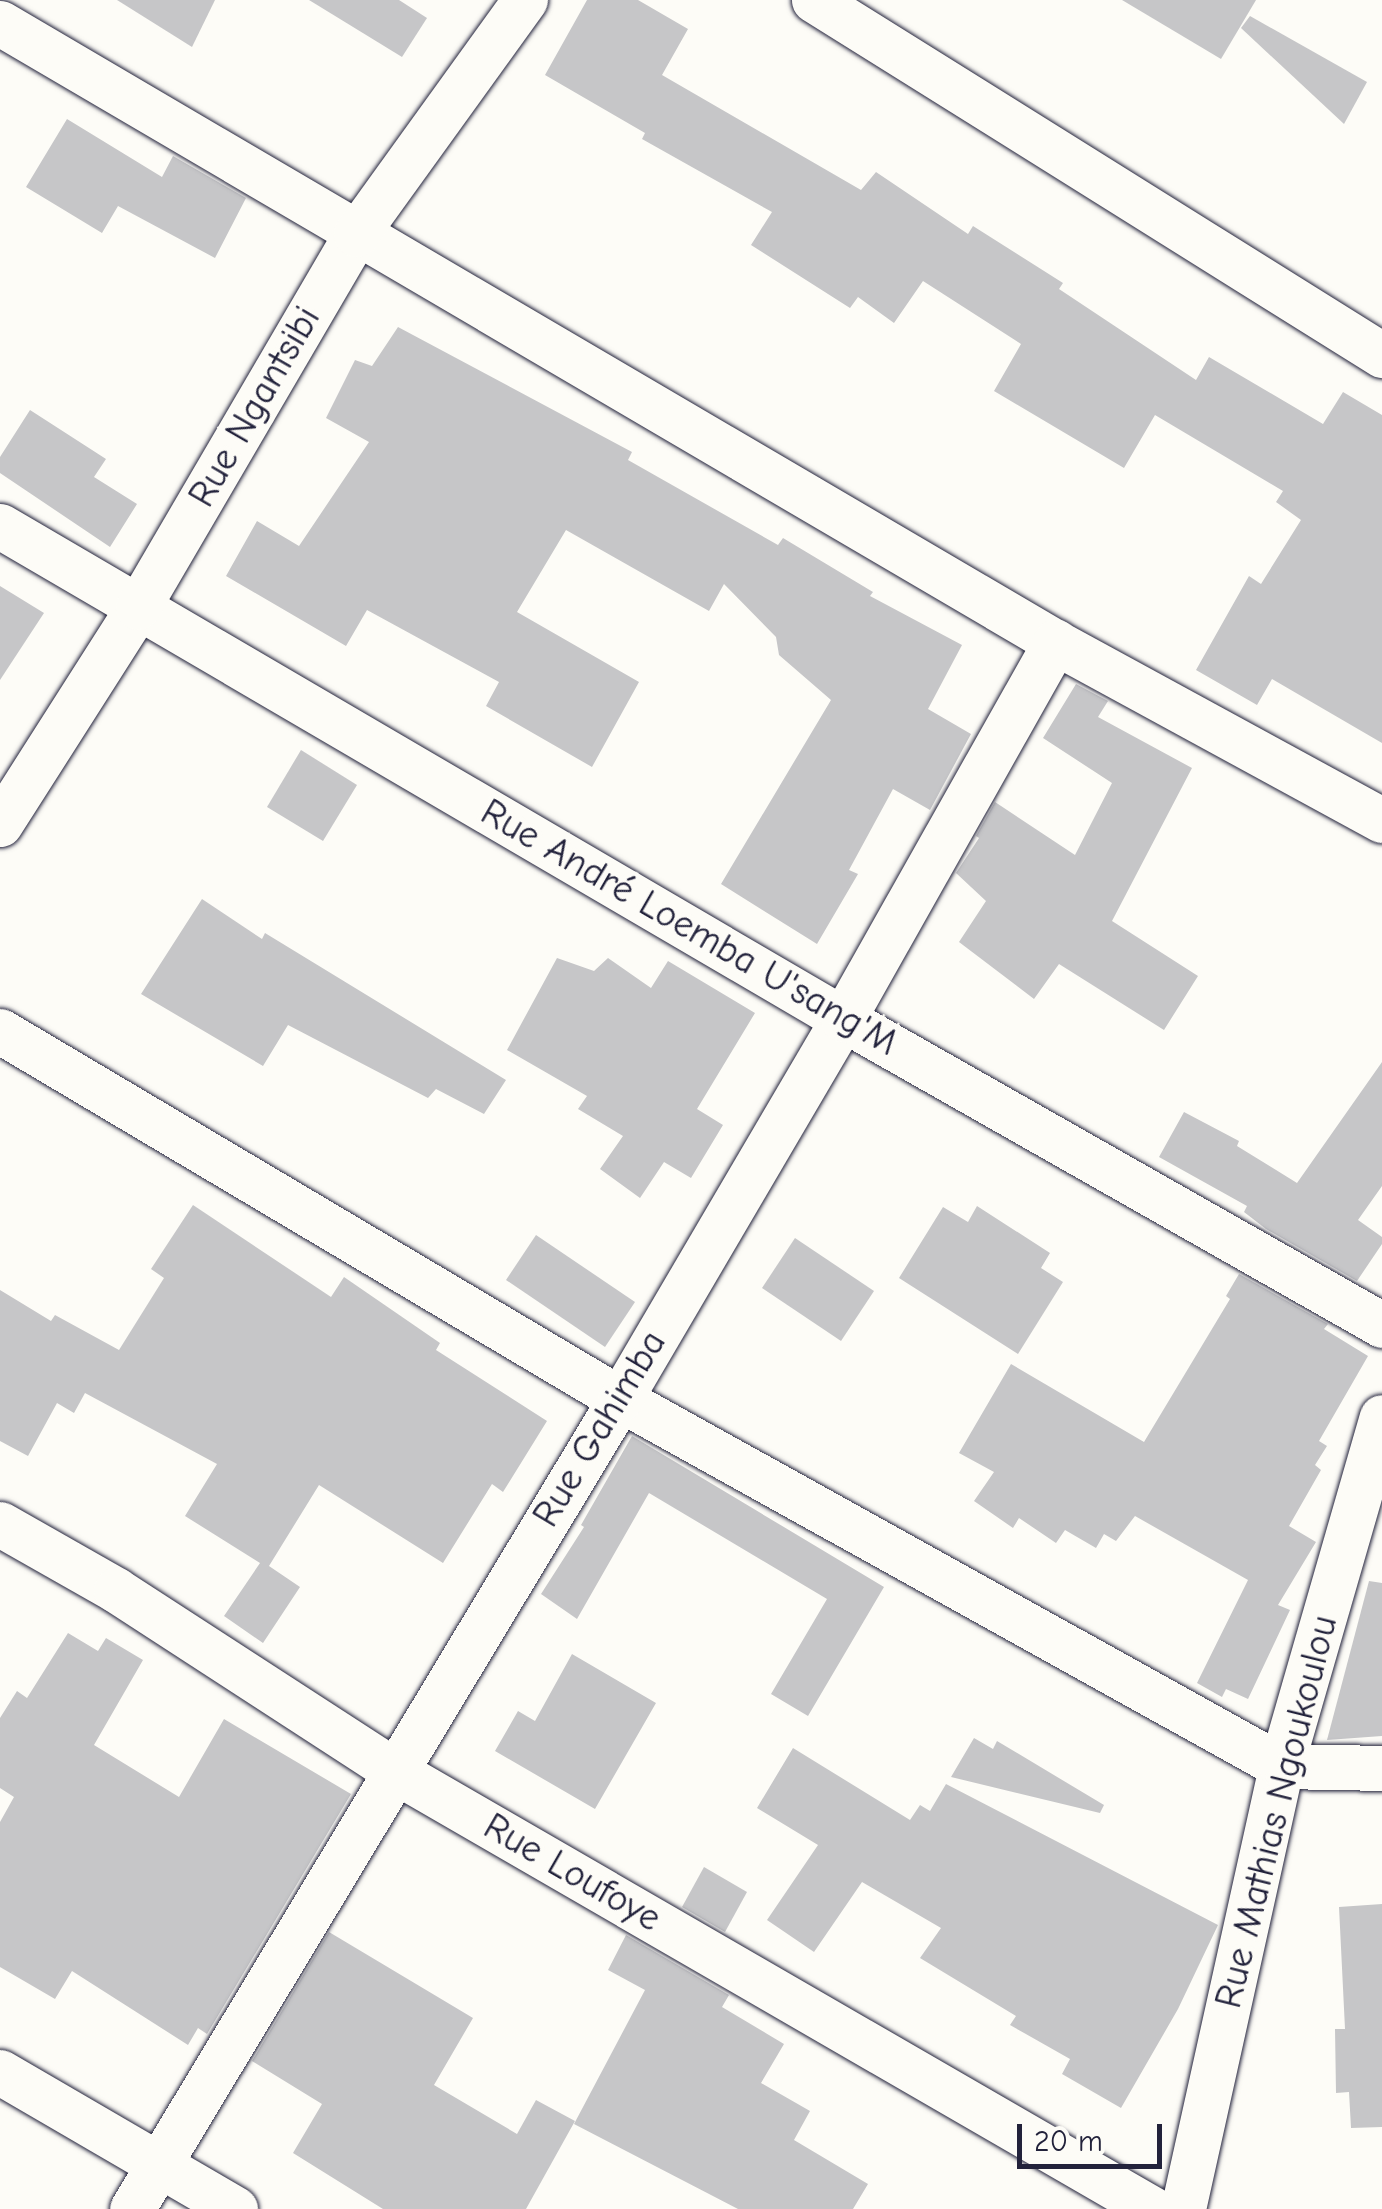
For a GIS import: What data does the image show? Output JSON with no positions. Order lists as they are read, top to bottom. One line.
{"streets":{"street":["Rue Ngantsibi","Rue André Loemba U'sang'M","Rue Gahimba","Rue Mathias Ngoukoulou","Rue Loufoye"]},"crossings":[["Rue Ngantsibi","Rue André Loemba U'sang'M"],["Rue André Loemba U'sang'M","Rue Gahimba"],["Rue Gahimba","Rue Loufoye"]],"scale_bar":"20 m"}
